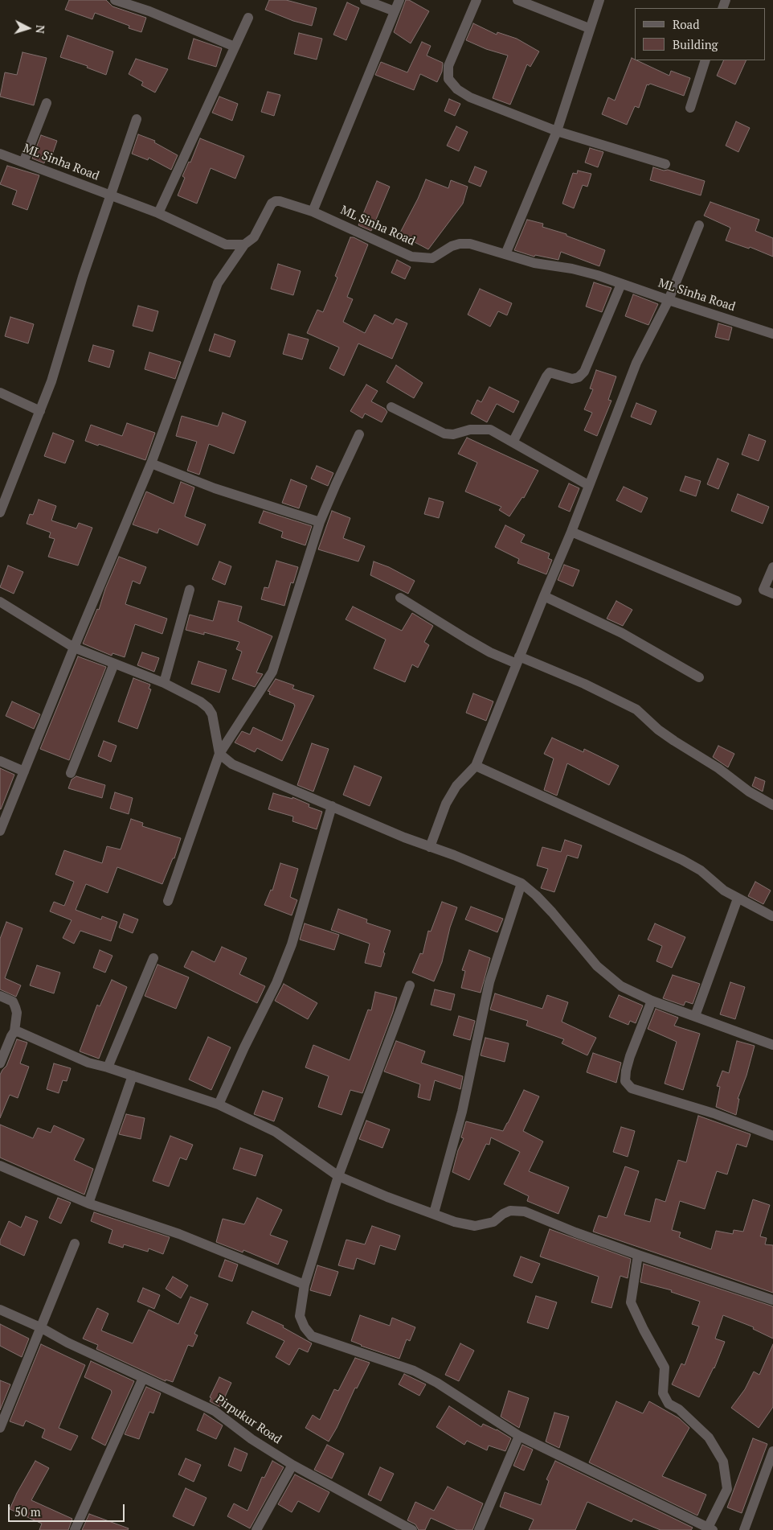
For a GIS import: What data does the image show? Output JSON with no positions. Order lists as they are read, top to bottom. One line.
{"streets":{"street":["ML Sinha Road","Pirpukur Road"]},"legend":["Road","Building"],"scale_bar":"50 m","north":"right"}
